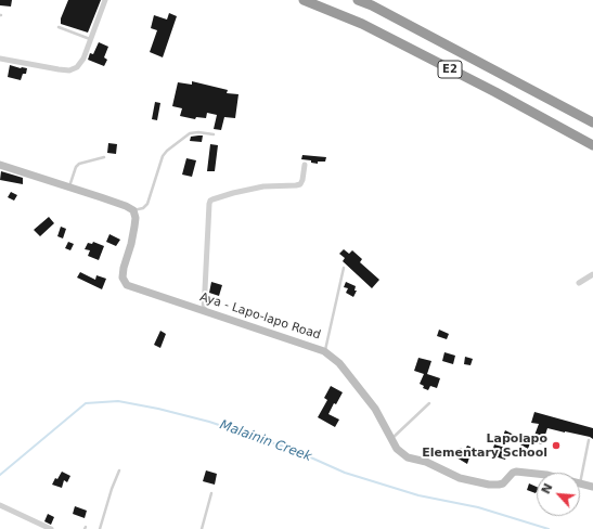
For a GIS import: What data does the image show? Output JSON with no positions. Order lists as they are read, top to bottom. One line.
{"streets":{"highway":["E2"],"street":["Aya - Lapo-lapo Road"]},"water":["Malainin Creek"],"places":["Lapolapo Elementary School"],"north":"top left"}
